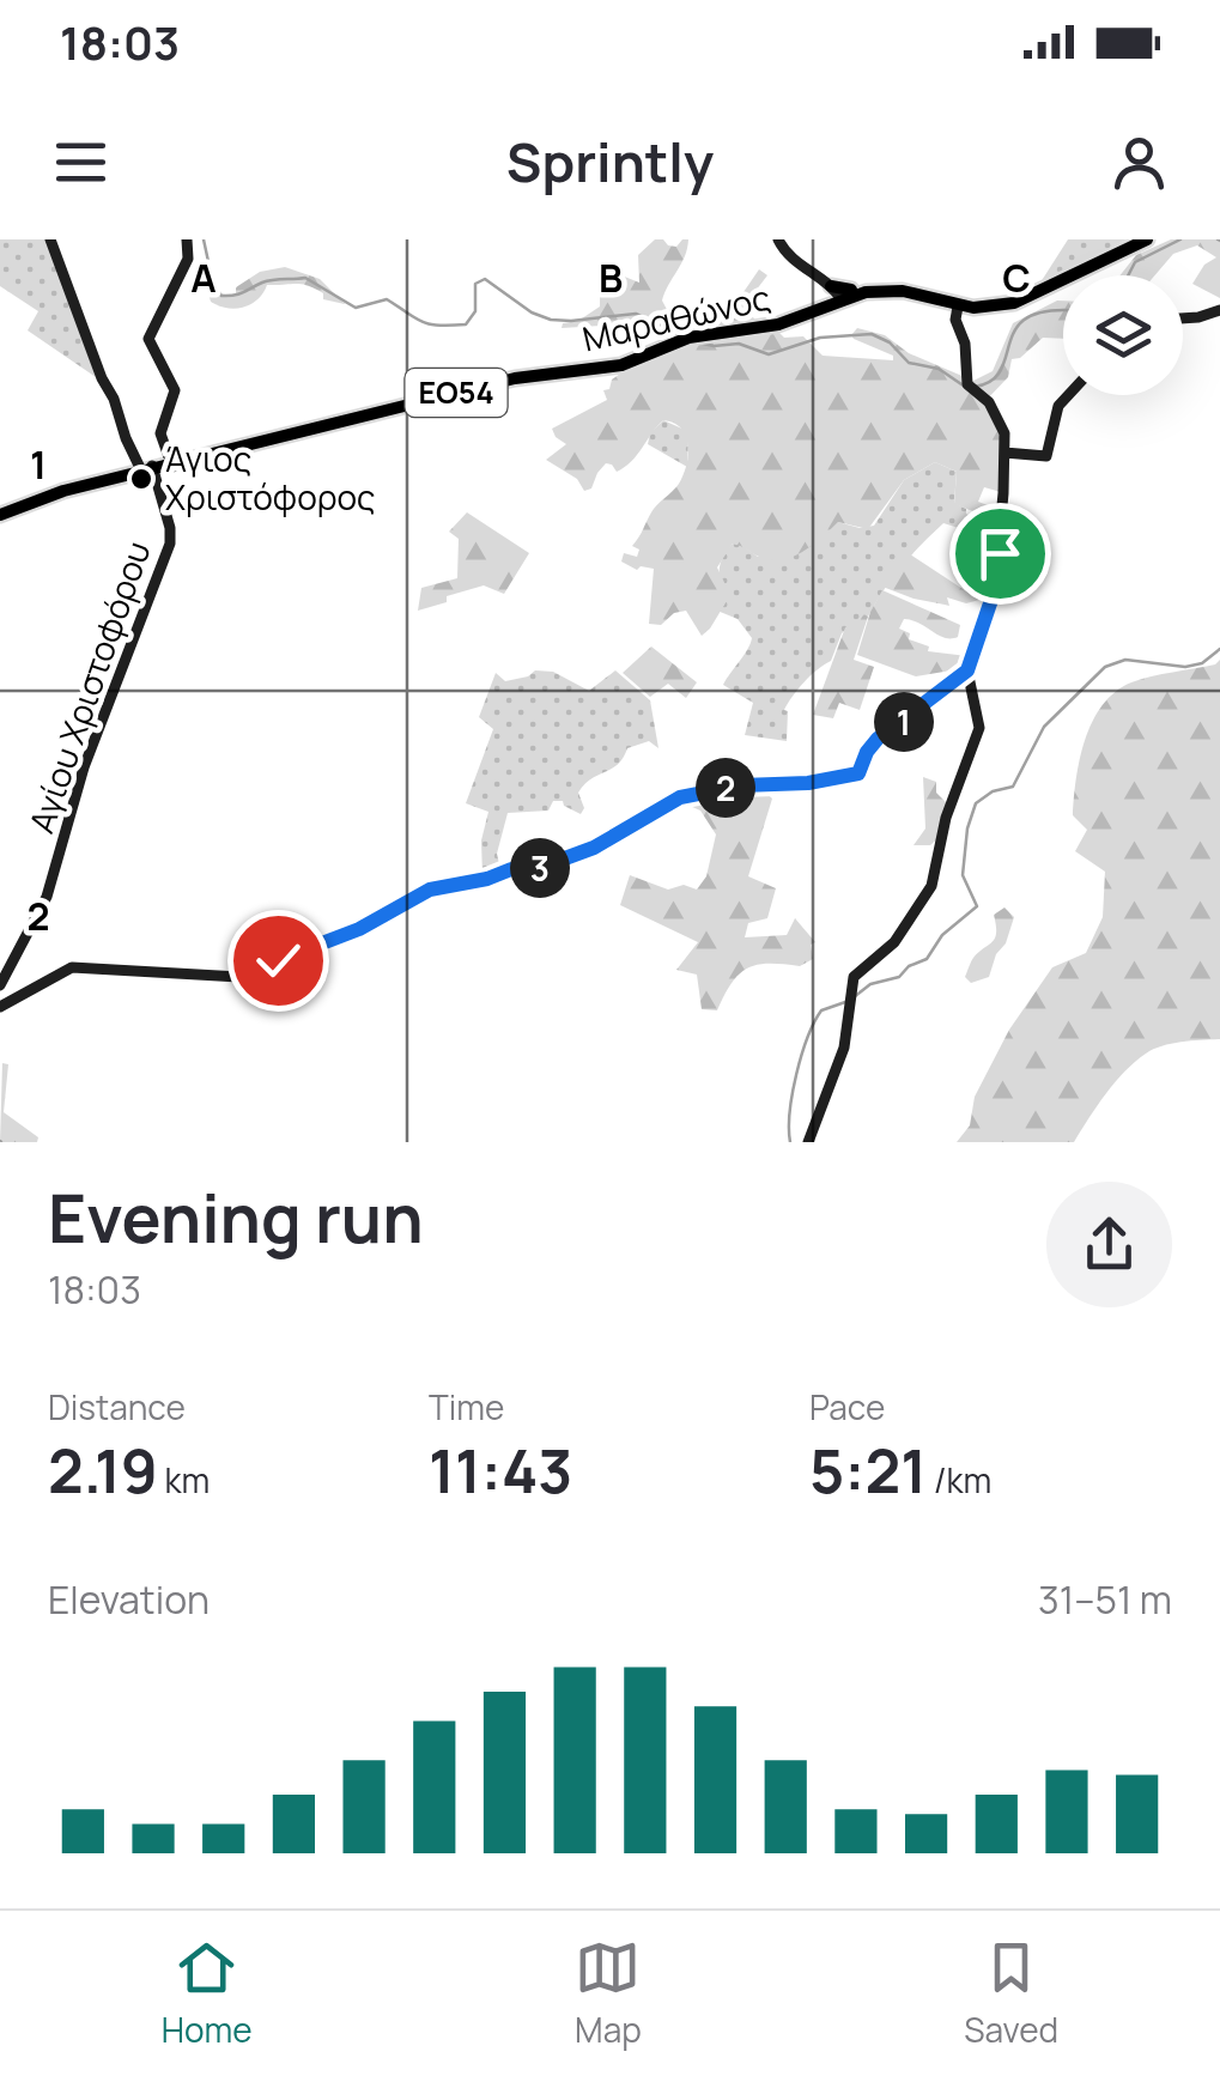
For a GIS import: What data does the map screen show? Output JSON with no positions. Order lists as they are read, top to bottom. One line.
{"streets":{"main road":["Μαραθώνος","ΕΟ54"],"street":["Αγίου Χριστοφόρου"]},"crossings":[["Μαραθώνος","Αγίου Χριστοφόρου"]],"places":["Άγιος Χριστόφορος"],"page":{"status":"18:03","header":"Sprintly","pins":["1","2","3"],"heading":["Evening run","18:03"],"stats":[["Distance","2.19 km"],["Time","11:43"],["Pace","5:21 /km"]],"chart":["Elevation","31–51 m"],"tabs":["Home","Map","Saved"]},"grid":{"columns":["A","B","C"],"rows":["1","2"]}}
